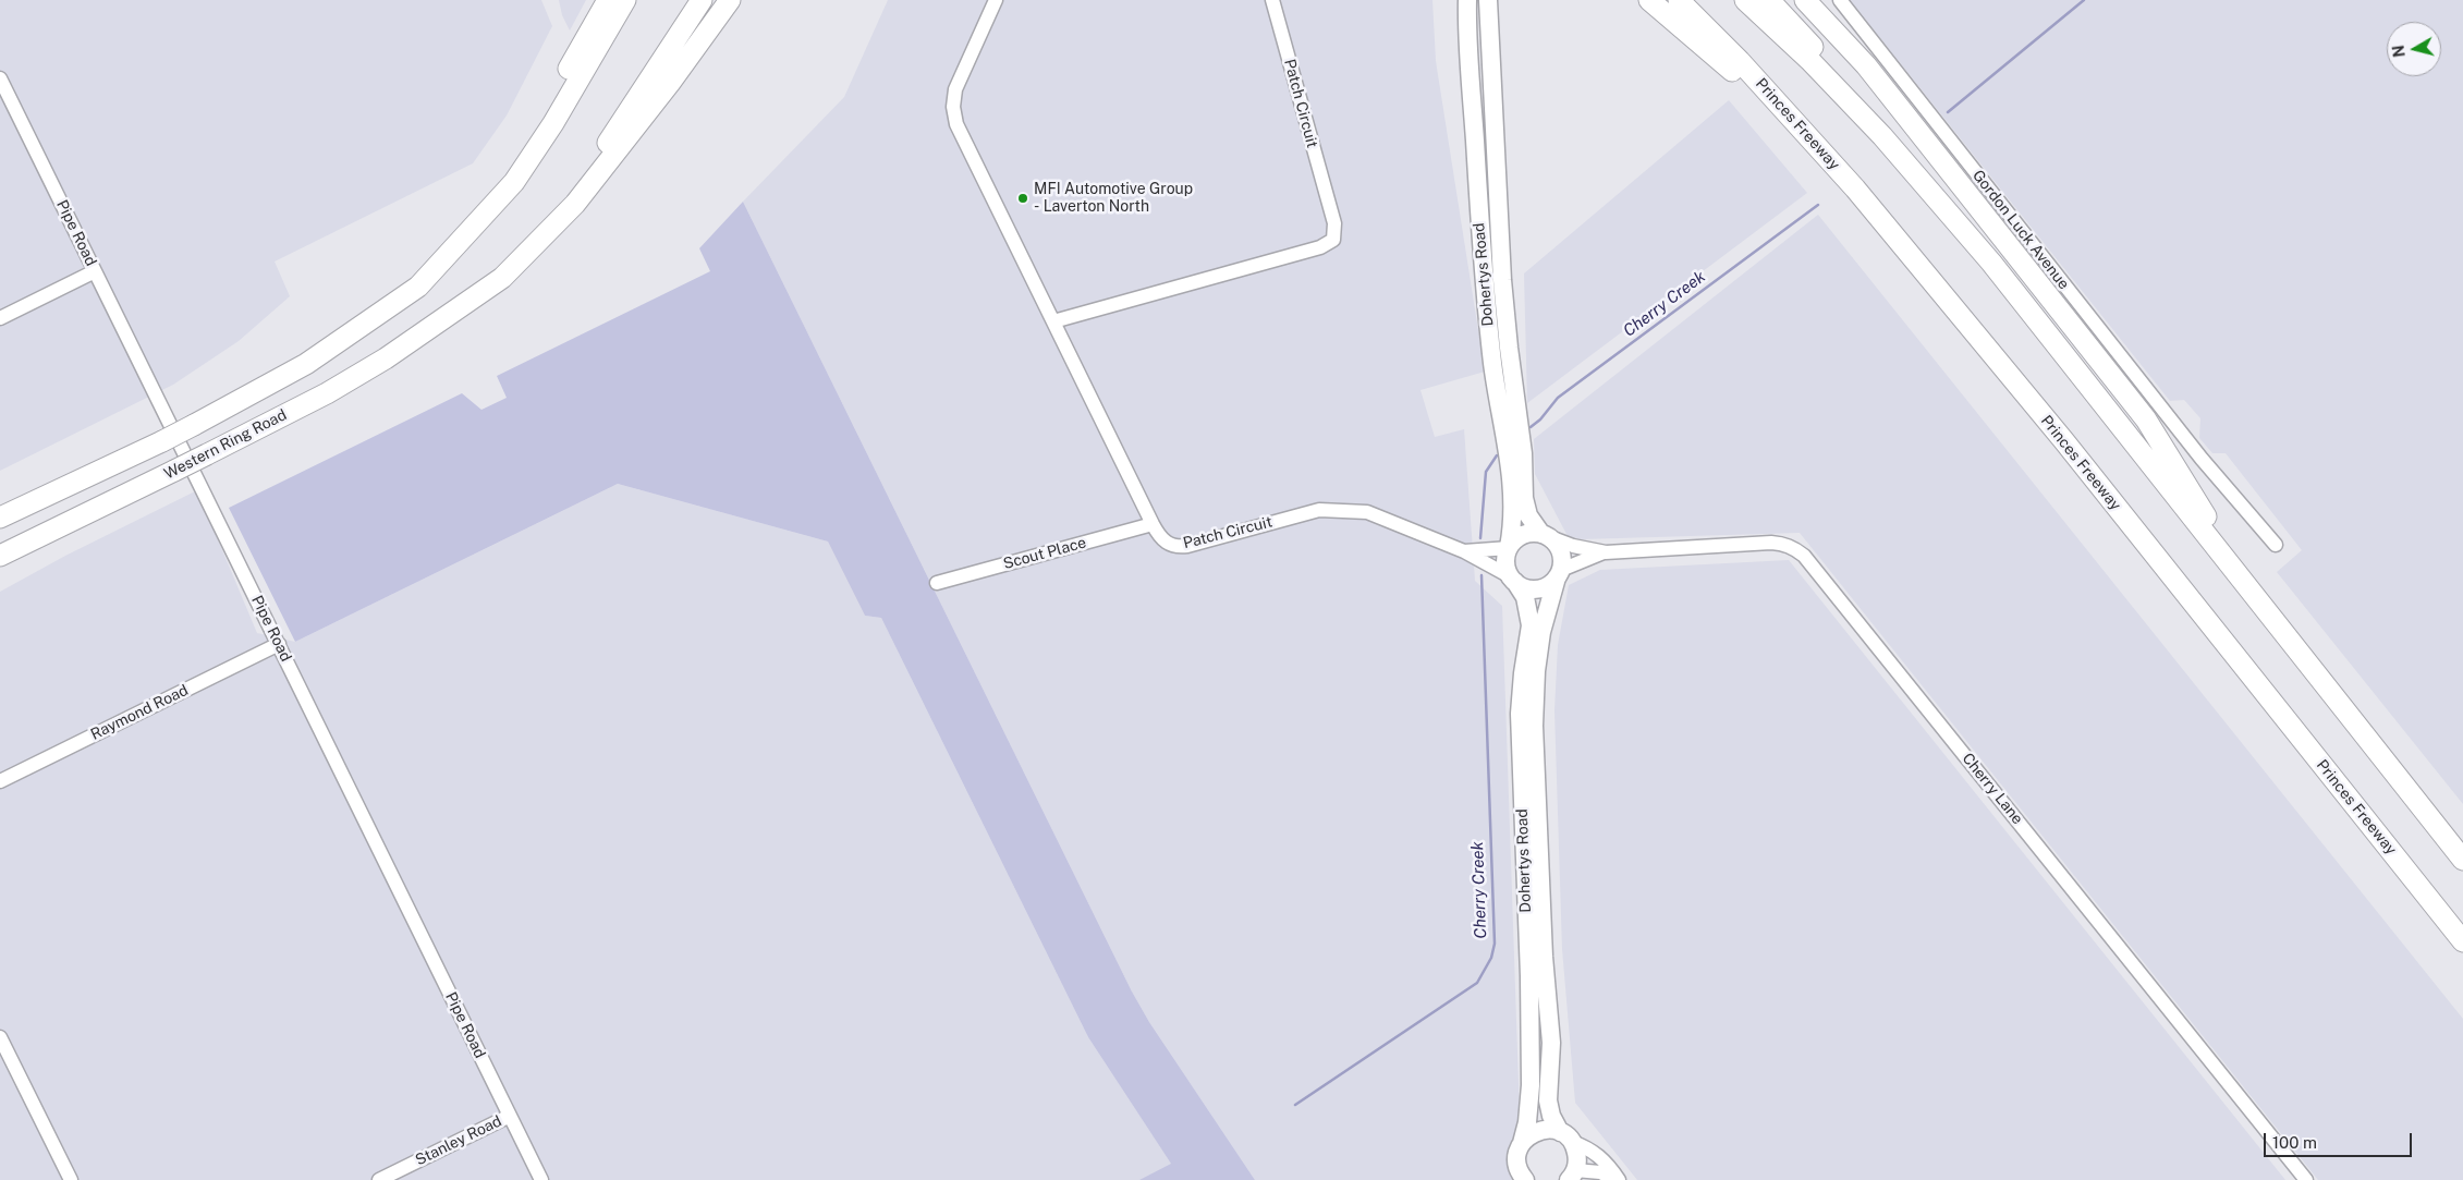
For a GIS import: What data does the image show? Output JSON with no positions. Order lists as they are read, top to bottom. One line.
{"streets":{"highway":["Princes Freeway","Western Ring Road"],"main road":["Dohertys Road"],"street":["Patch Circuit","Gordon Luck Avenue","Pipe Road","Scout Place","Raymond Road","Cherry Lane","Stanley Road"]},"crossings":[["Patch Circuit","Dohertys Road"],["Patch Circuit","Scout Place"],["Patch Circuit","Cherry Lane"],["Pipe Road","Raymond Road"],["Pipe Road","Stanley Road"],["Dohertys Road","Cherry Lane"]],"water":["Cherry Creek"],"places":["MFI Automotive Group - Laverton North"],"scale_bar":"100 m","north":"left"}
